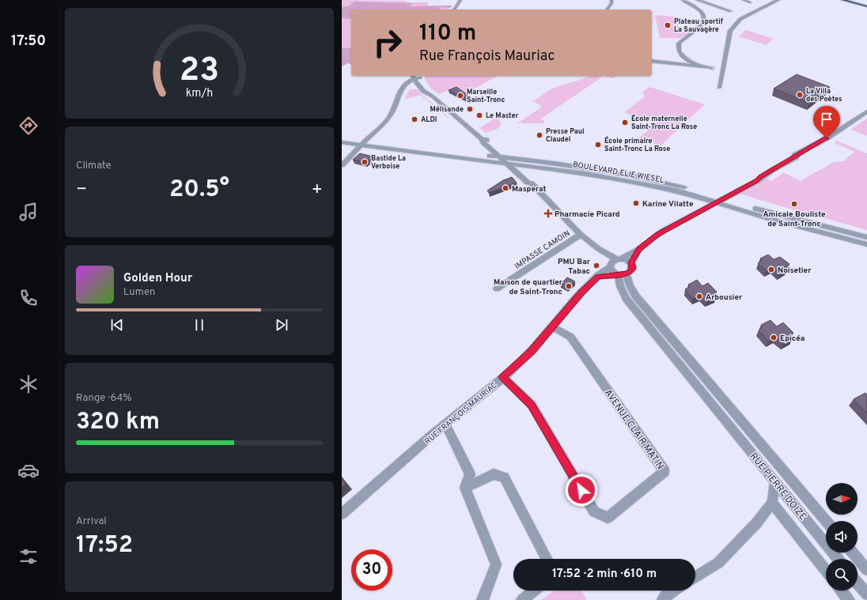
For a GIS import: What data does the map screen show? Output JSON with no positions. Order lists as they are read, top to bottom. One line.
{"streets":{"street":["BOULEVARD ELIE WIESEL","IMPASSE CAMOIN","RUE FRANÇOIS MAURIAC","AVENUE CLAIR MATIN","RUE PIERRE DOIZE"]},"crossings":[["BOULEVARD ELIE WIESEL","RUE FRANÇOIS MAURIAC"],["RUE FRANÇOIS MAURIAC","AVENUE CLAIR MATIN"],["RUE FRANÇOIS MAURIAC","RUE PIERRE DOIZE"]],"places":{"other":["Plateau sportif La Sauvagère","La Villa des Poètes","Marseille Saint-Tronc","Mélisande","Le Master","ALDI","École maternelle Saint-Tronc La Rose","Presse Paul Claudel","École primaire Saint-Tronc La Rose","Bastide La Verboise","Masperat","Karine Vilatte","Amicale Bouliste de Saint-Tronc","PMU Bar Tabac","Noisetier","Maison de quartier de Saint-Tronc","Arbousier","Epicéa"],"health":["Pharmacie Picard"]},"north":"right","page":{"tabs":"17:50","turn":["110 m","Rue François Mauriac"],"tile":["Climate",["Range · 64%","320 km"],["Arrival","17:52"]],"heat":["−","20.5°","+"],"song":["Golden Hour","Lumen"],"limit":"30","trip":"17:52 · 2 min · 610 m","gauge":["23","km/h"]}}
